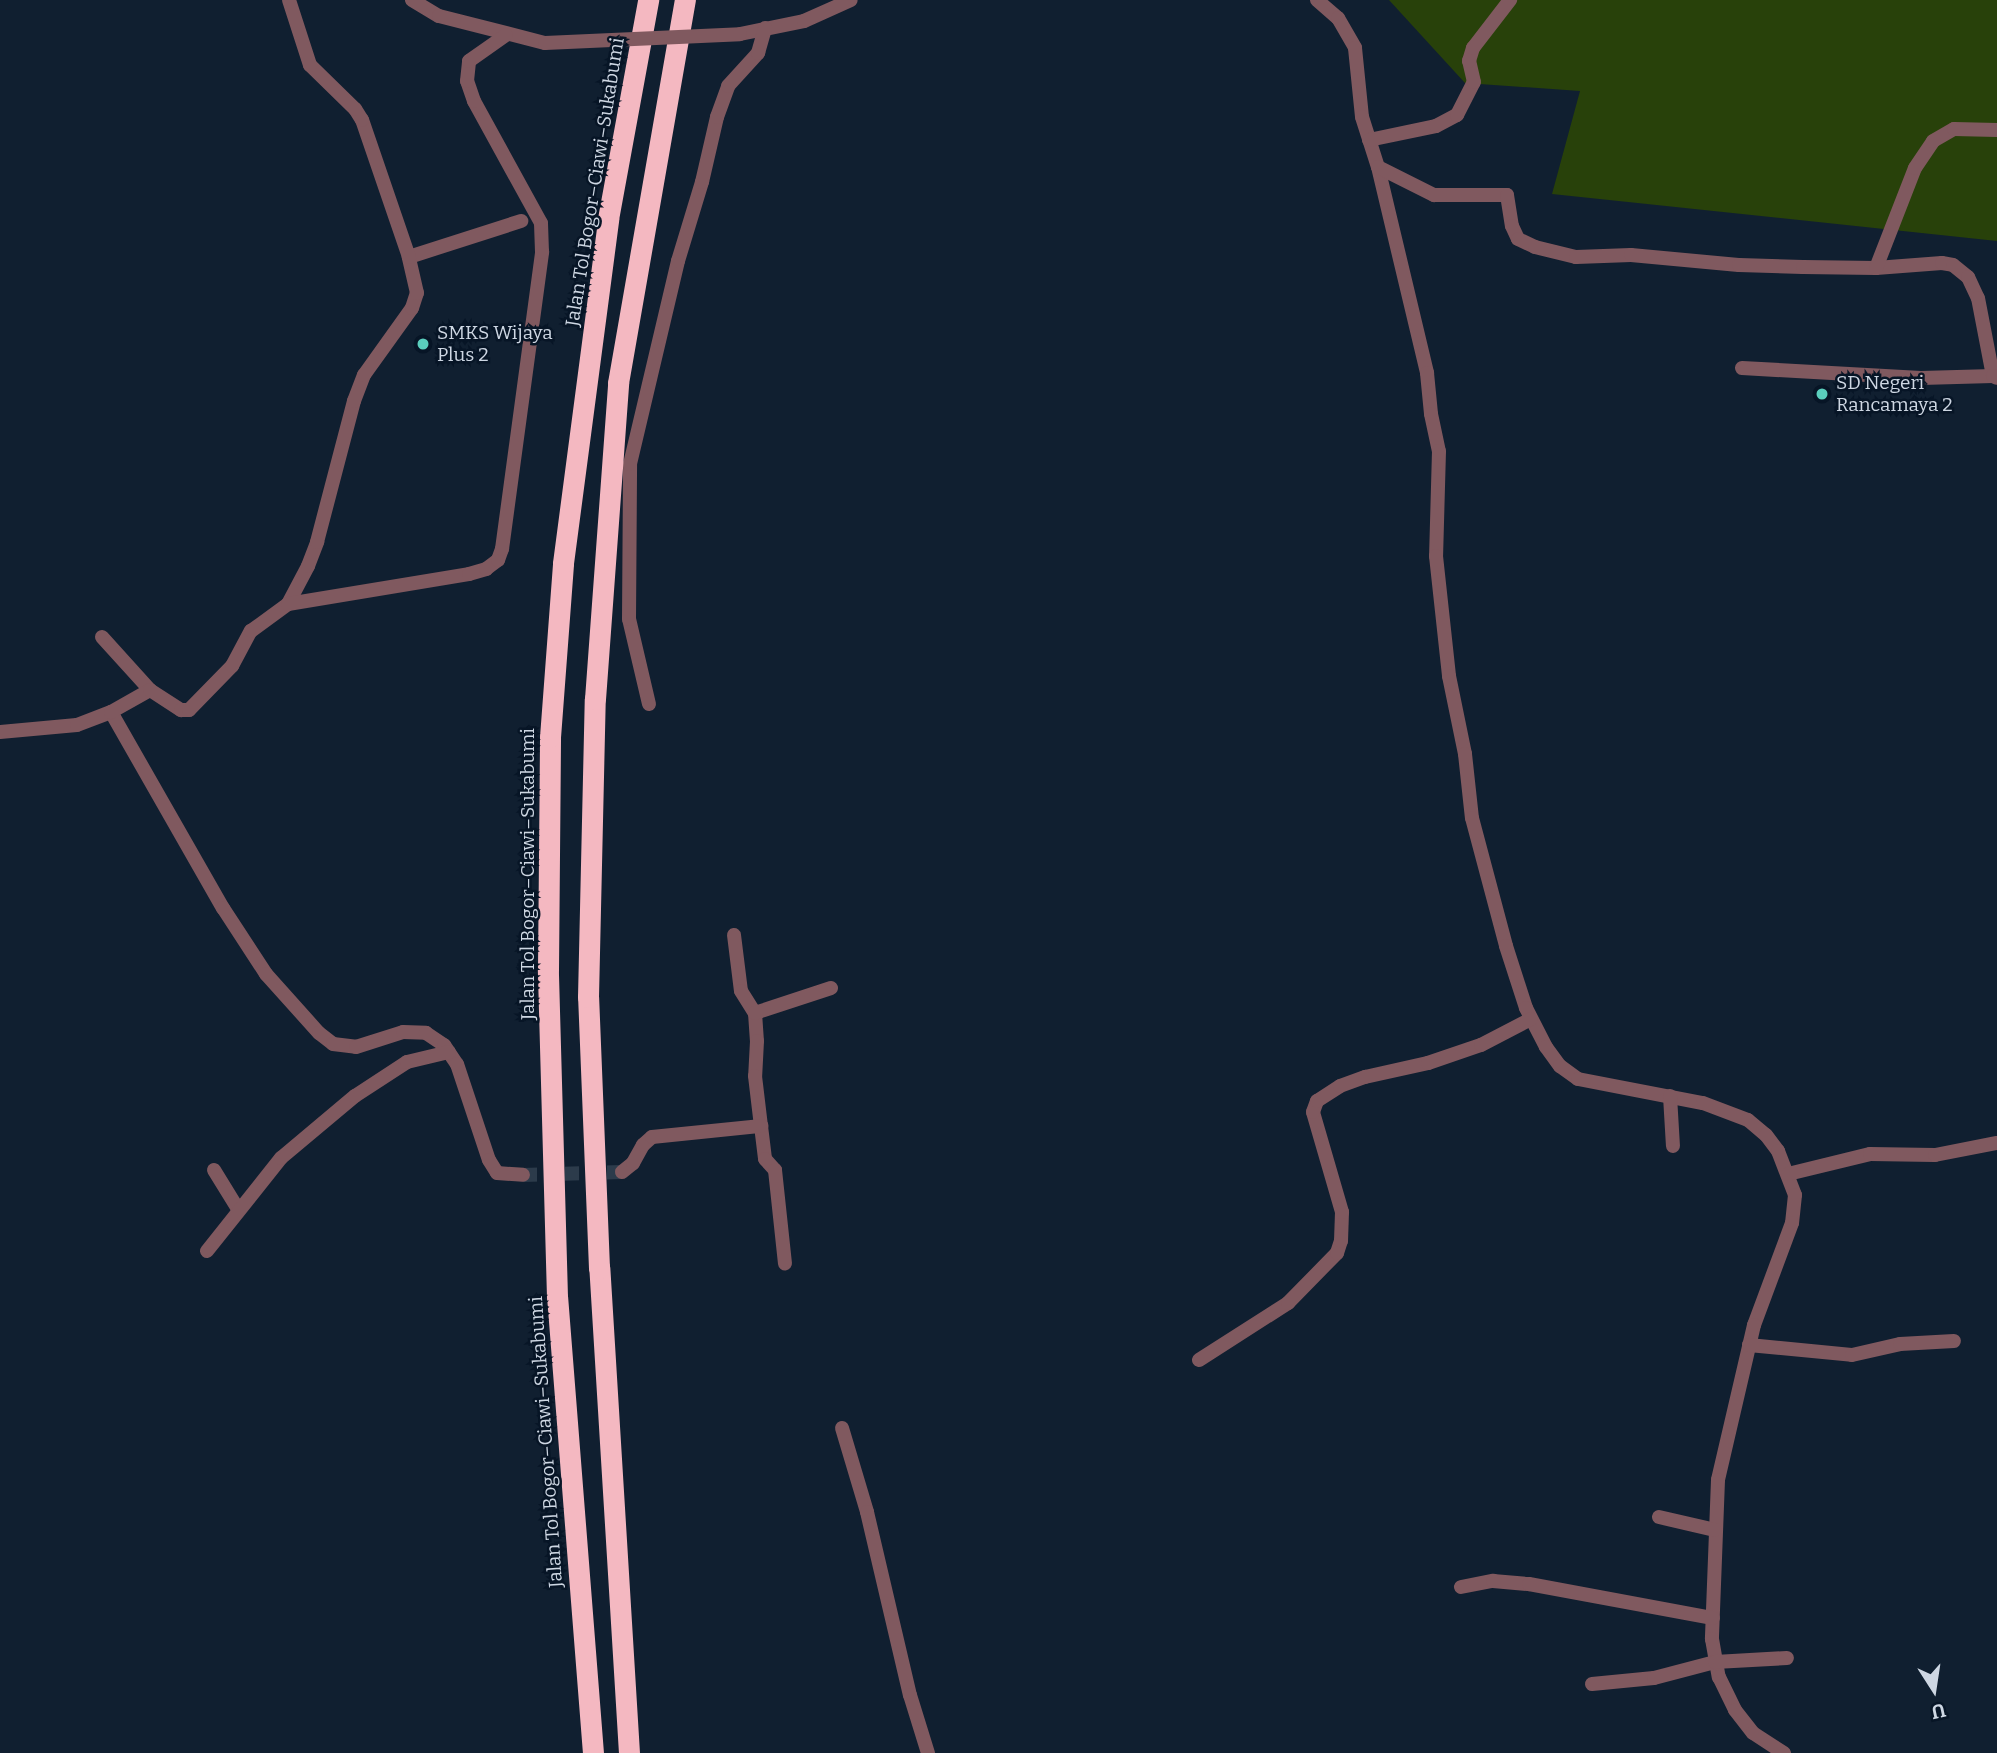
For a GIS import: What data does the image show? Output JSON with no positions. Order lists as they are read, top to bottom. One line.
{"streets":{"highway":["Jalan Tol Bogor–Ciawi–Sukabumi"]},"places":["SMKS Wijaya Plus 2","SD Negeri Rancamaya 2"],"north":"bottom"}
